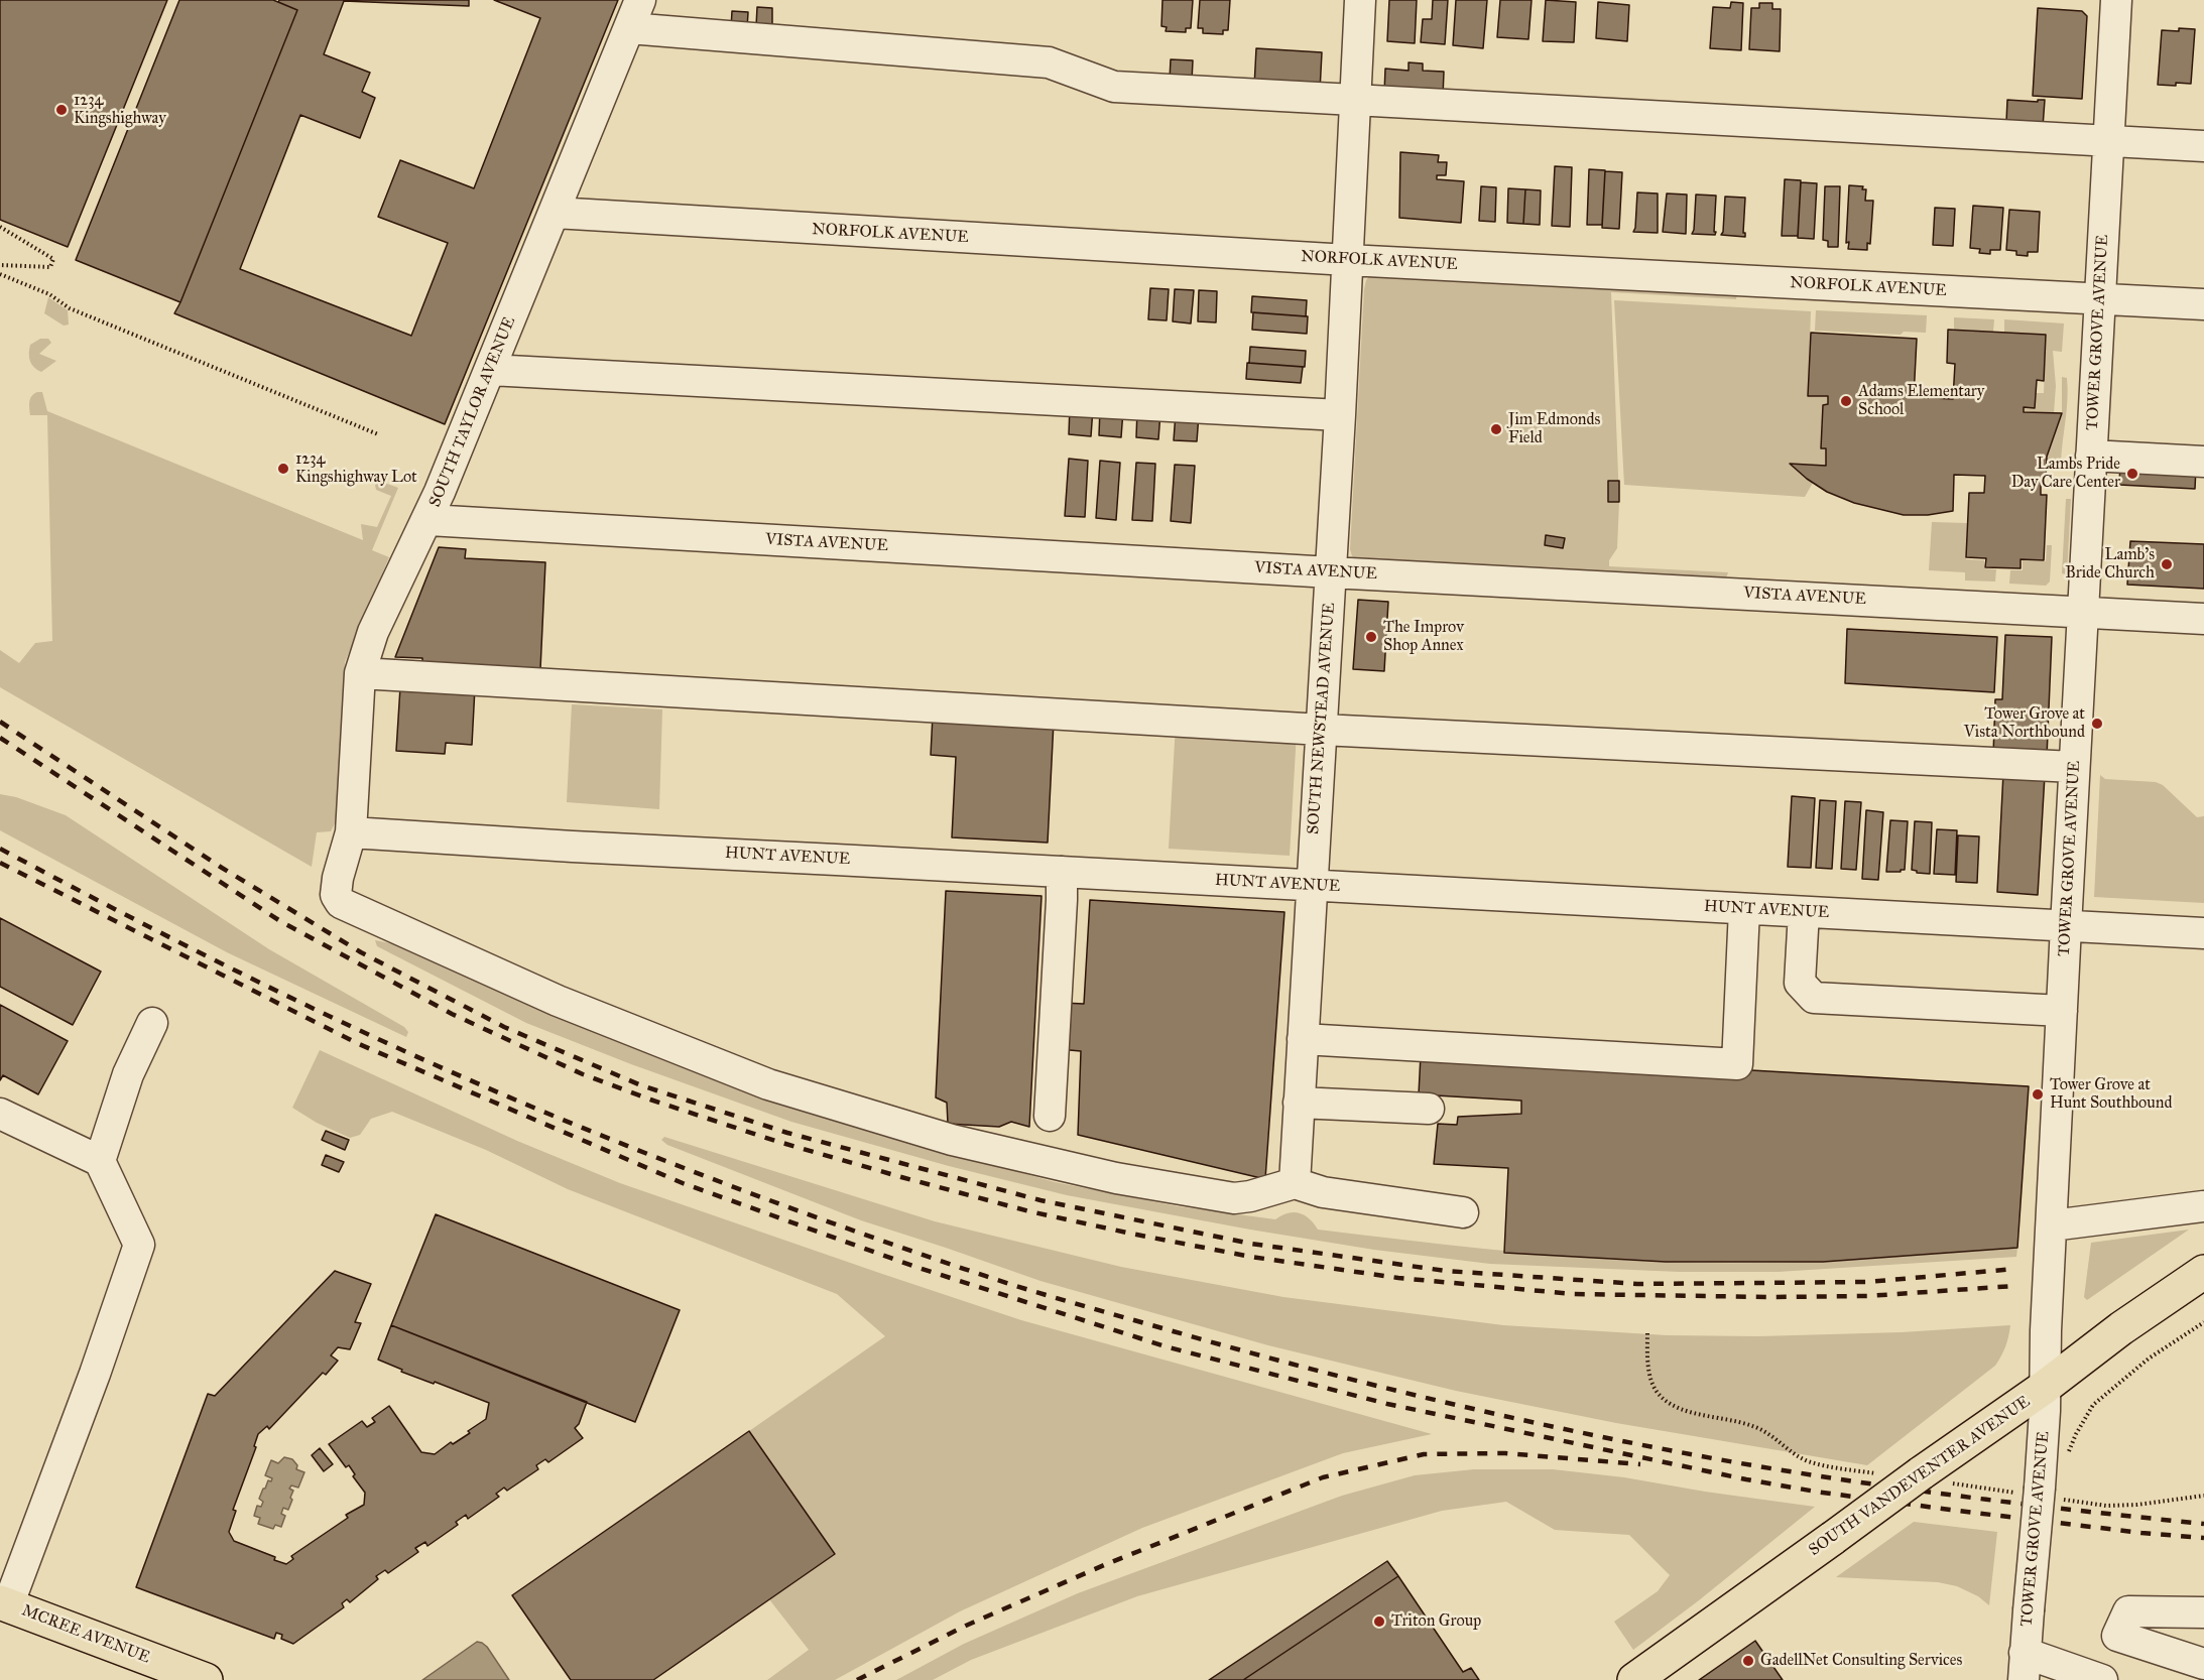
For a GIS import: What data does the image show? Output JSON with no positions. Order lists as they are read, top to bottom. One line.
{"streets":{"main road":["SOUTH VANDEVENTER AVENUE","MCREE AVENUE"],"street":["NORFOLK AVENUE","TOWER GROVE AVENUE","SOUTH TAYLOR AVENUE","VISTA AVENUE","SOUTH NEWSTEAD AVENUE","HUNT AVENUE"]},"crossings":[["NORFOLK AVENUE","TOWER GROVE AVENUE"],["NORFOLK AVENUE","SOUTH TAYLOR AVENUE"],["NORFOLK AVENUE","SOUTH NEWSTEAD AVENUE"],["TOWER GROVE AVENUE","VISTA AVENUE"],["TOWER GROVE AVENUE","HUNT AVENUE"],["TOWER GROVE AVENUE","SOUTH VANDEVENTER AVENUE"],["SOUTH TAYLOR AVENUE","VISTA AVENUE"],["SOUTH TAYLOR AVENUE","SOUTH NEWSTEAD AVENUE"],["SOUTH TAYLOR AVENUE","HUNT AVENUE"],["VISTA AVENUE","SOUTH NEWSTEAD AVENUE"],["SOUTH NEWSTEAD AVENUE","HUNT AVENUE"]],"places":["1234 Kingshighway","Adams Elementary School","Jim Edmonds Field","1234 Kingshighway Lot","Lambs Pride Day Care Center","Lamb's Bride Church","The Improv Shop Annex","Tower Grove at Vista Northbound","Tower Grove at Hunt Southbound","Triton Group","GadellNet Consulting Services"]}
